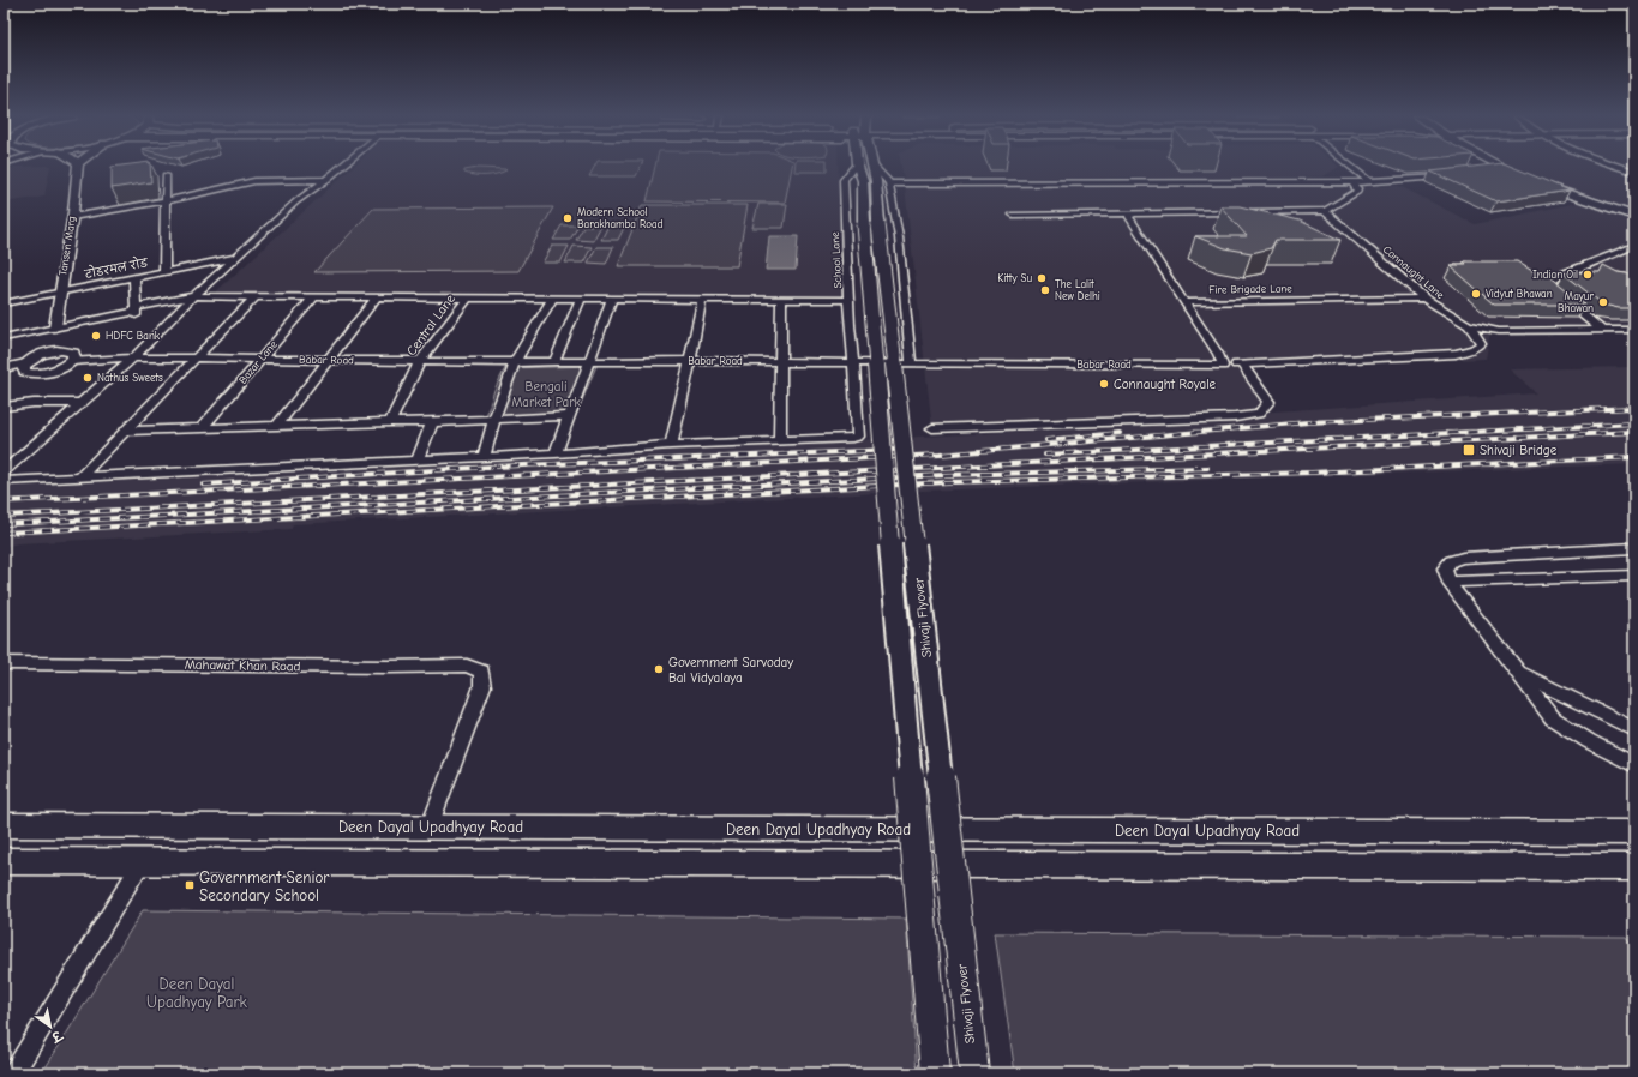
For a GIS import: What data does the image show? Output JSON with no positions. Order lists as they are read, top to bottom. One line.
{"streets":{"main road":["Shivaji Flyover","Deen Dayal Upadhyay Road"],"street":["Tansen Marg","School Lane","टोडरमल रोड","Connaught Lane","Fire Brigade Lane","Central Lane","Babar Road","Bazar Lane","Mahawat Khan Road"]},"crossings":[["Tansen Marg","टोडरमल रोड"],["School Lane","Babar Road"],["Connaught Lane","Fire Brigade Lane"],["Connaught Lane","Babar Road"],["Central Lane","Babar Road"],["Babar Road","Bazar Lane"],["Mahawat Khan Road","Deen Dayal Upadhyay Road"]],"parks":["Bengali Market Park","Deen Dayal Upadhyay Park"],"places":{"other":["Modern School Barakhamba Road","Indian Oil","Kitty Su","The Lalit New Delhi","Vidyut Bhawan","Mayur Bhawan","HDFC Bank","Nathus Sweets","Connaught Royale","Government Sarvoday Bal Vidyalaya"],"transit":["Shivaji Bridge","Government Senior Secondary School"]},"north":"bottom right"}
